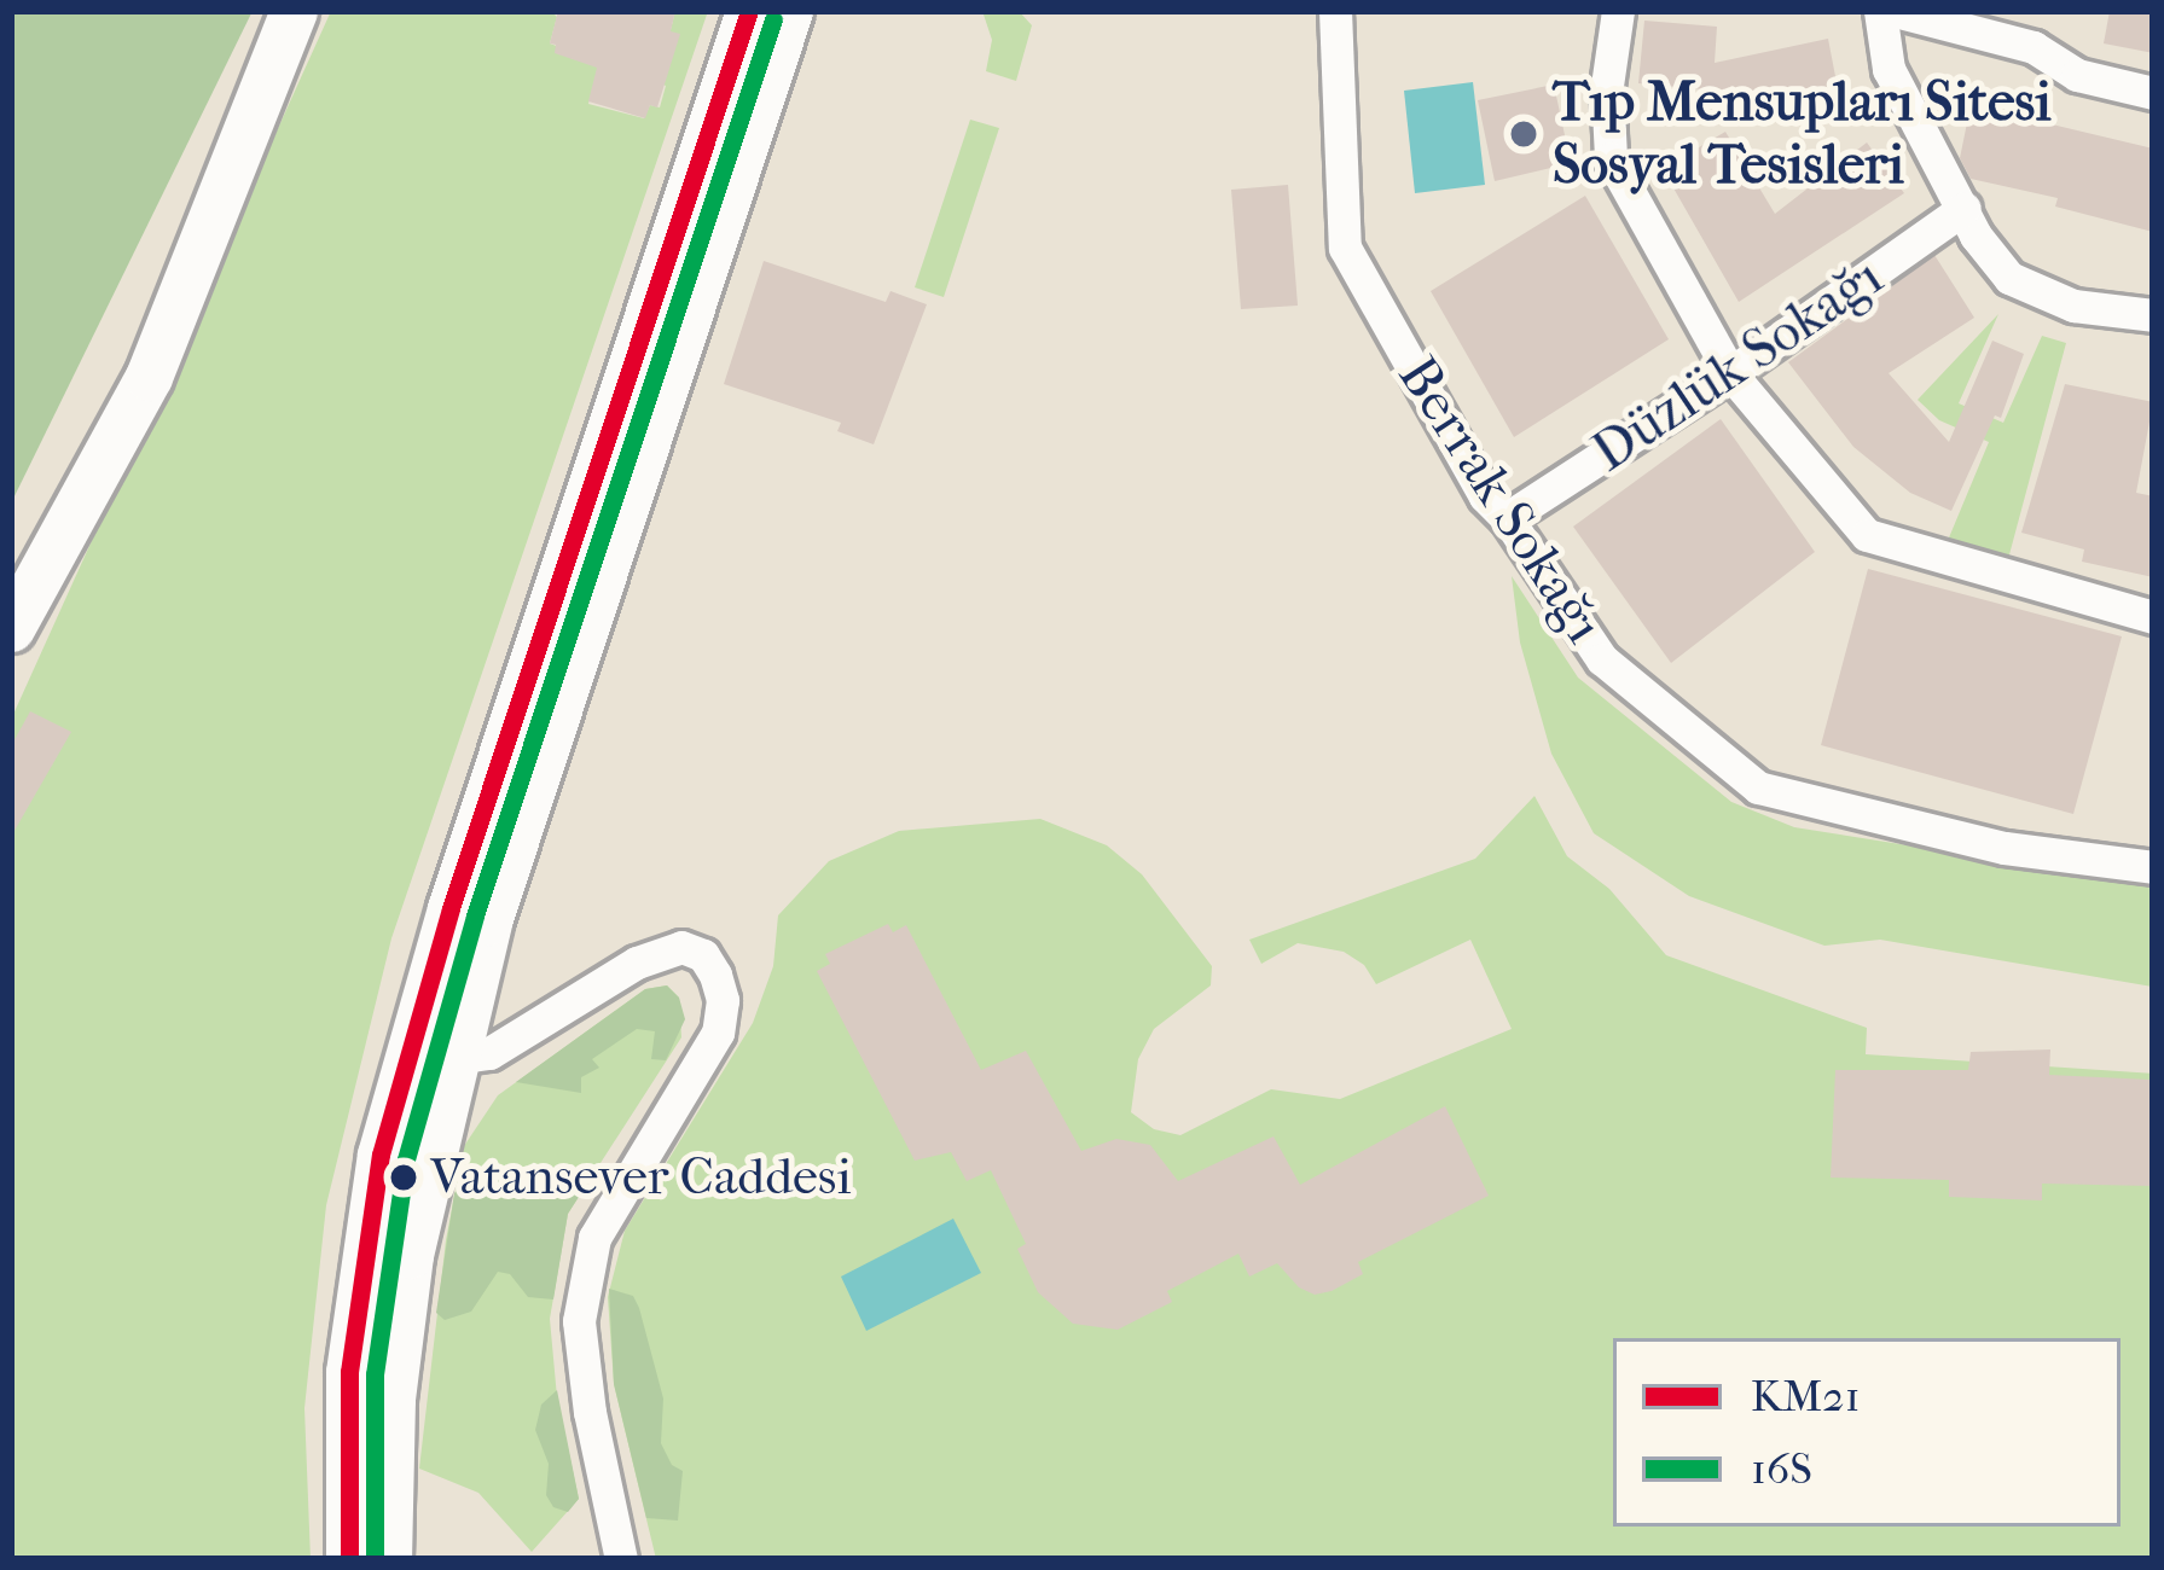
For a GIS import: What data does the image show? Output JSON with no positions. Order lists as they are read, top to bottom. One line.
{"streets":{"street":["Düzlük Sokağı","Berrak Sokağı"]},"crossings":[["Düzlük Sokağı","Berrak Sokağı"]],"places":["Tıp Mensupları Sitesi Sosyal Tesisleri","Vatansever Caddesi"],"lines":["transit line KM21","transit line 16S"],"legend":["KM21","16S"]}
